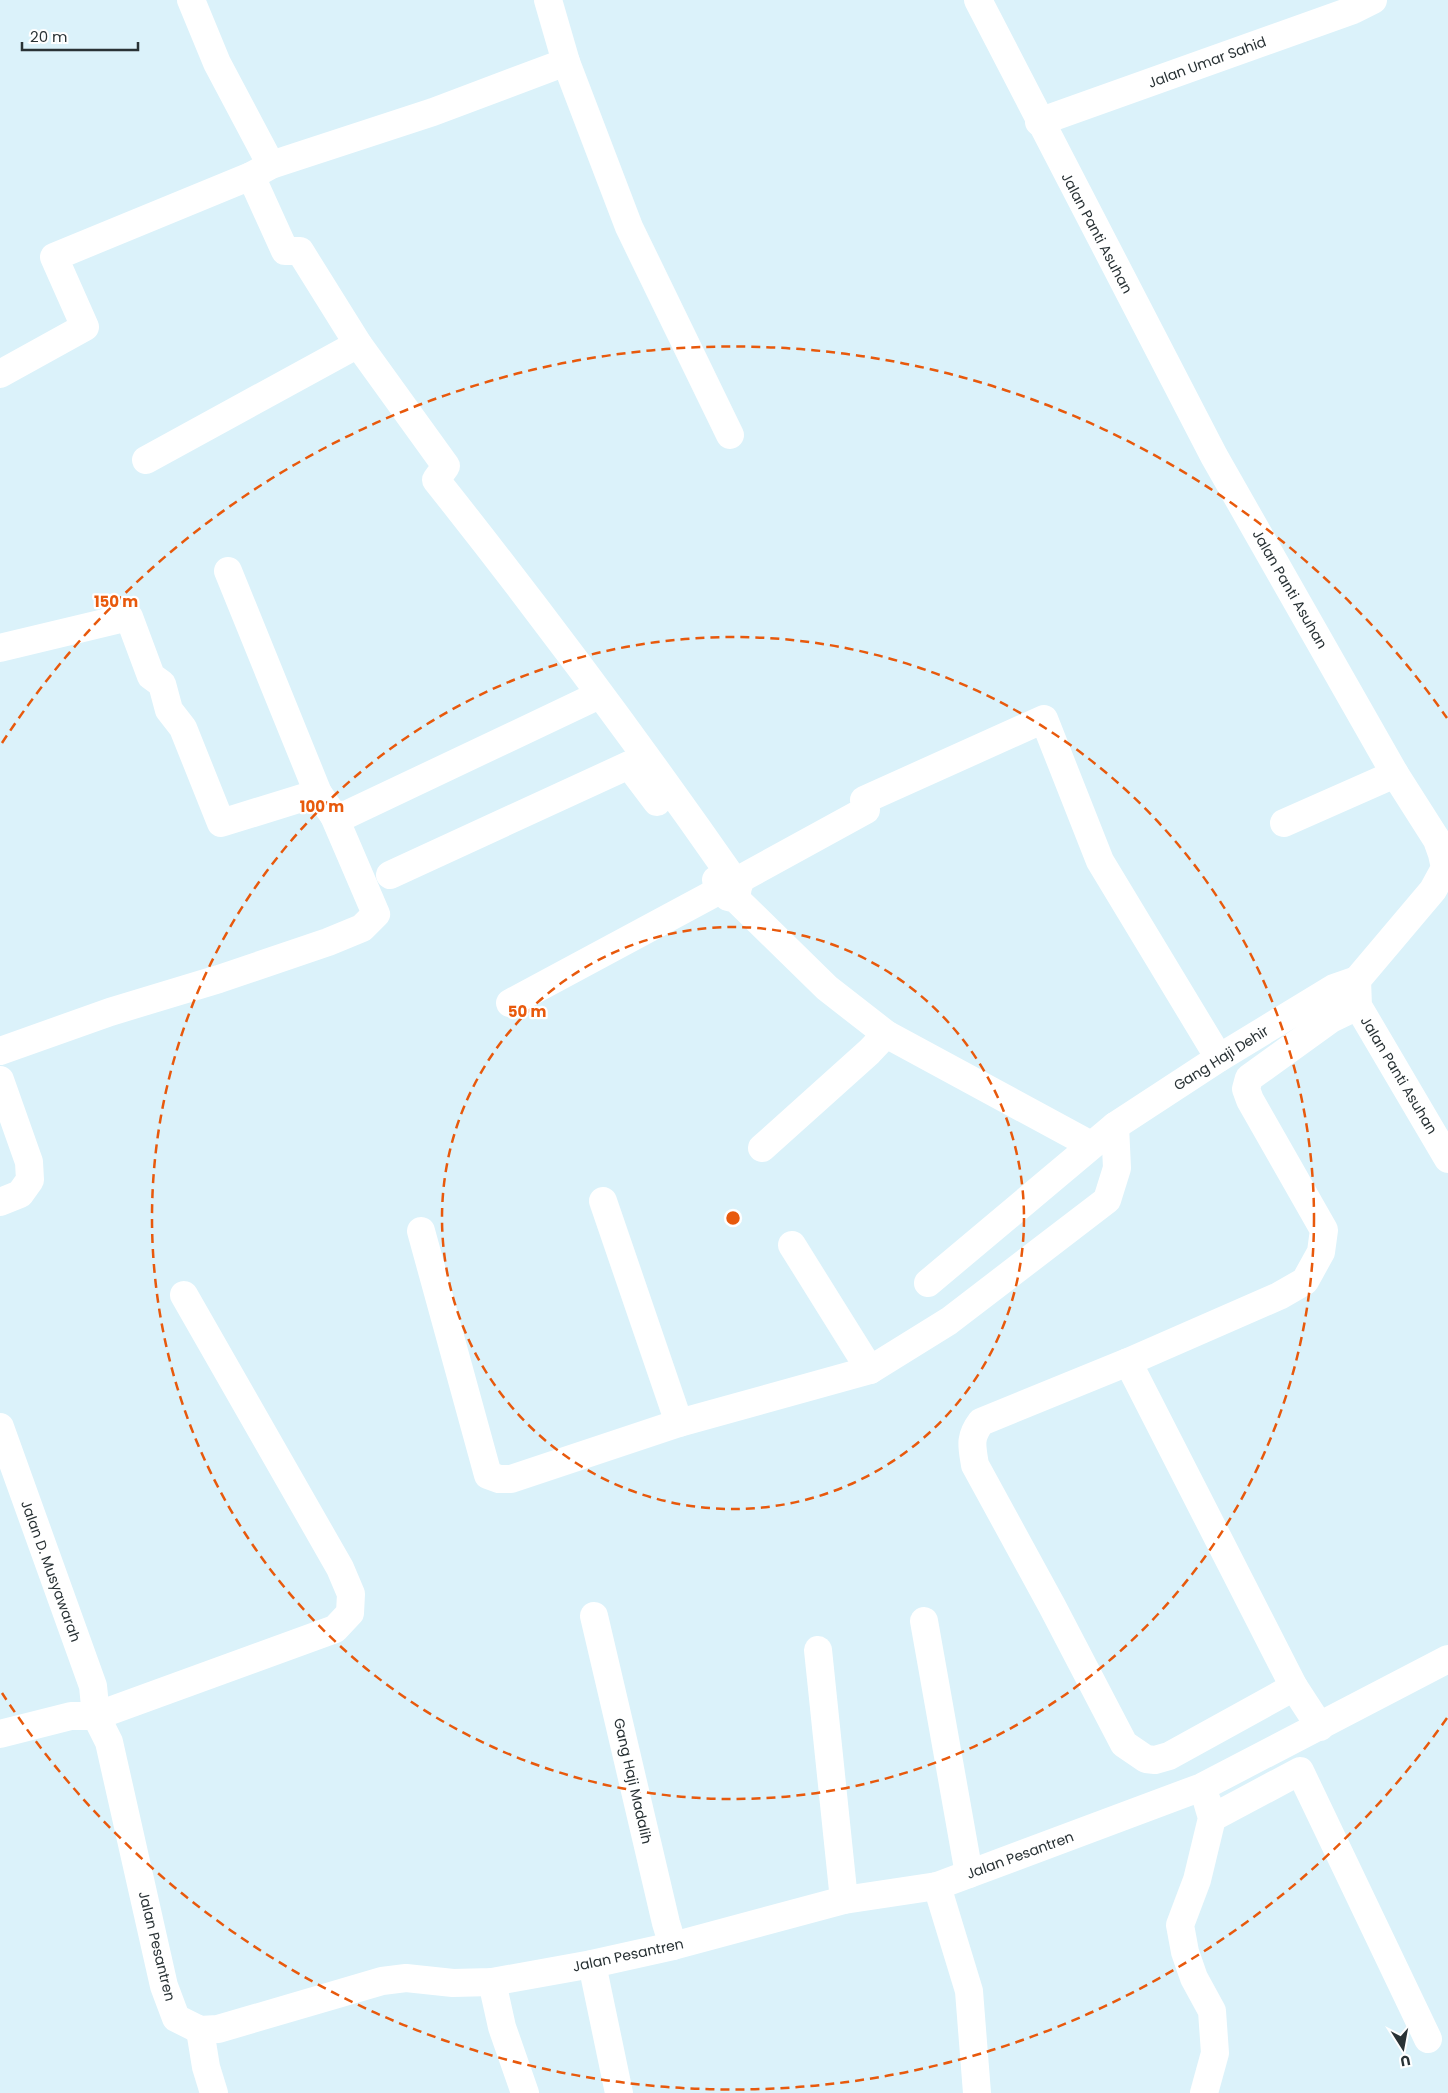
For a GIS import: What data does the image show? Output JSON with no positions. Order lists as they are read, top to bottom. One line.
{"streets":{"street":["Jalan Umar Sahid","Jalan Panti Asuhan","Gang Haji Dehir","Jalan D. Musyawarah","Gang Haji Madalih","Jalan Pesantren"]},"crossings":[["Jalan Umar Sahid","Jalan Panti Asuhan"],["Jalan Panti Asuhan","Gang Haji Dehir"],["Jalan D. Musyawarah","Jalan Pesantren"],["Gang Haji Madalih","Jalan Pesantren"]],"scale_bar":"20 m","north":"bottom","rings":["150 m","100 m","50 m"]}
